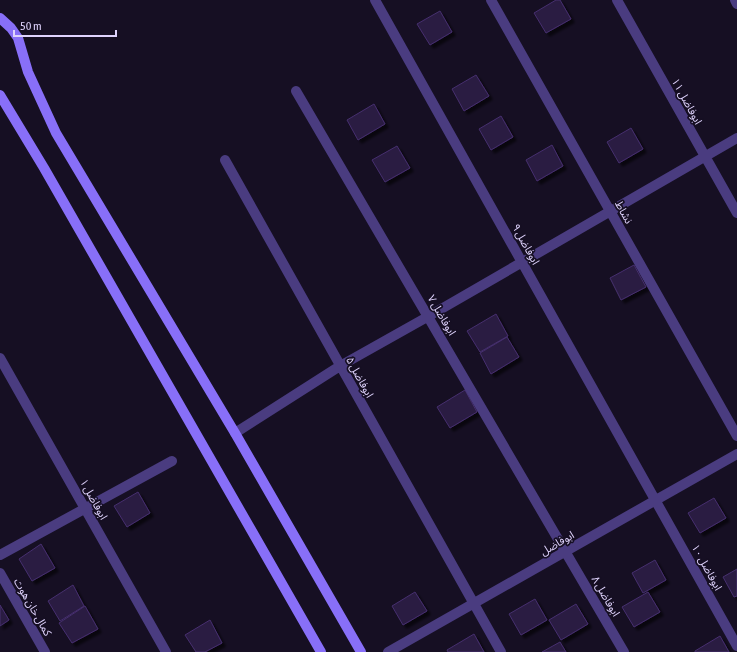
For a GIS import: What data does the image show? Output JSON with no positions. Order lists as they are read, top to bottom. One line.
{"streets":{"street":["ابوفاضل ۱۱","نشاط","ابوفاضل ۹","ابوفاضل ۷","ابوفاضل ۵","ابوفاضل ۱","ابوفاضل","ابوفاضل ۱۰","ابوفاضل ۸","کمال خان هوت"]},"crossings":[["ابوفاضل ۹","ابوفاضل"],["ابوفاضل ۹","ابوفاضل ۱۰"],["ابوفاضل ۷","ابوفاضل"],["ابوفاضل ۷","ابوفاضل ۸"],["ابوفاضل ۵","ابوفاضل"],["ابوفاضل","ابوفاضل ۱۰"],["ابوفاضل","ابوفاضل ۸"]],"scale_bar":"50 m"}
